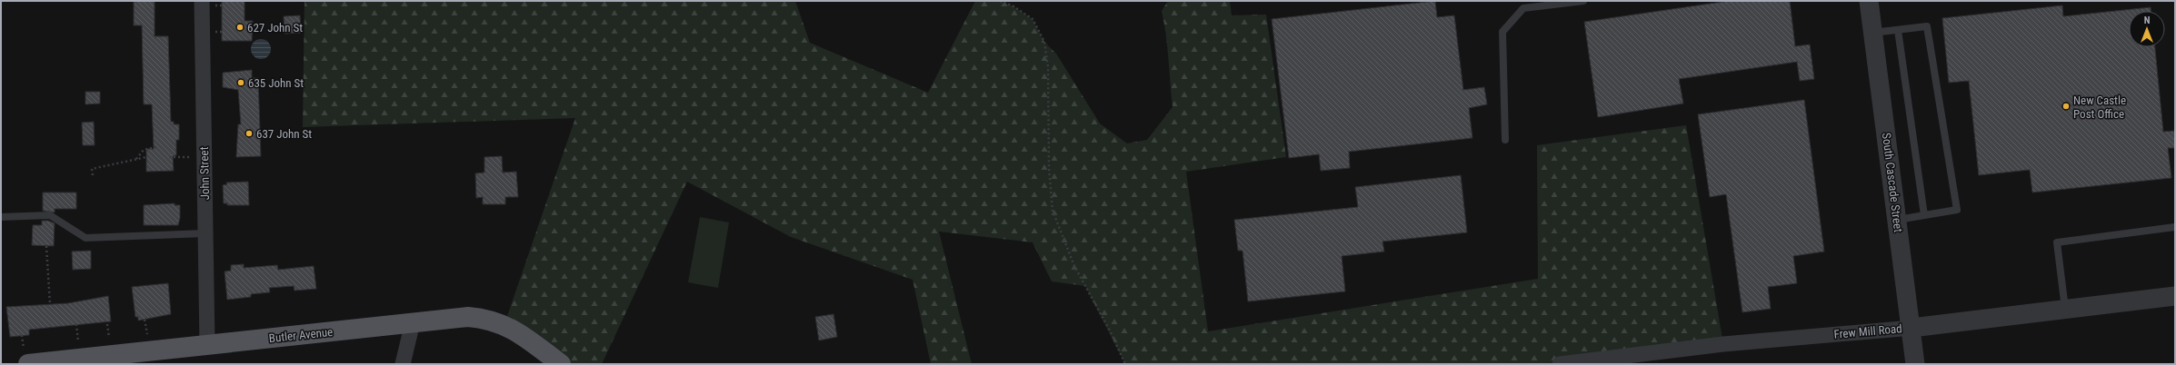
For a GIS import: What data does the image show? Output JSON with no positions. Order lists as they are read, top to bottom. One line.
{"streets":{"main road":["Butler Avenue"],"street":["John Street","South Cascade Street","Frew Mill Road"]},"crossings":[["John Street","Butler Avenue"],["South Cascade Street","Frew Mill Road"]],"places":["627 John St","635 John St","New Castle Post Office","637 John St"],"north":"top"}
